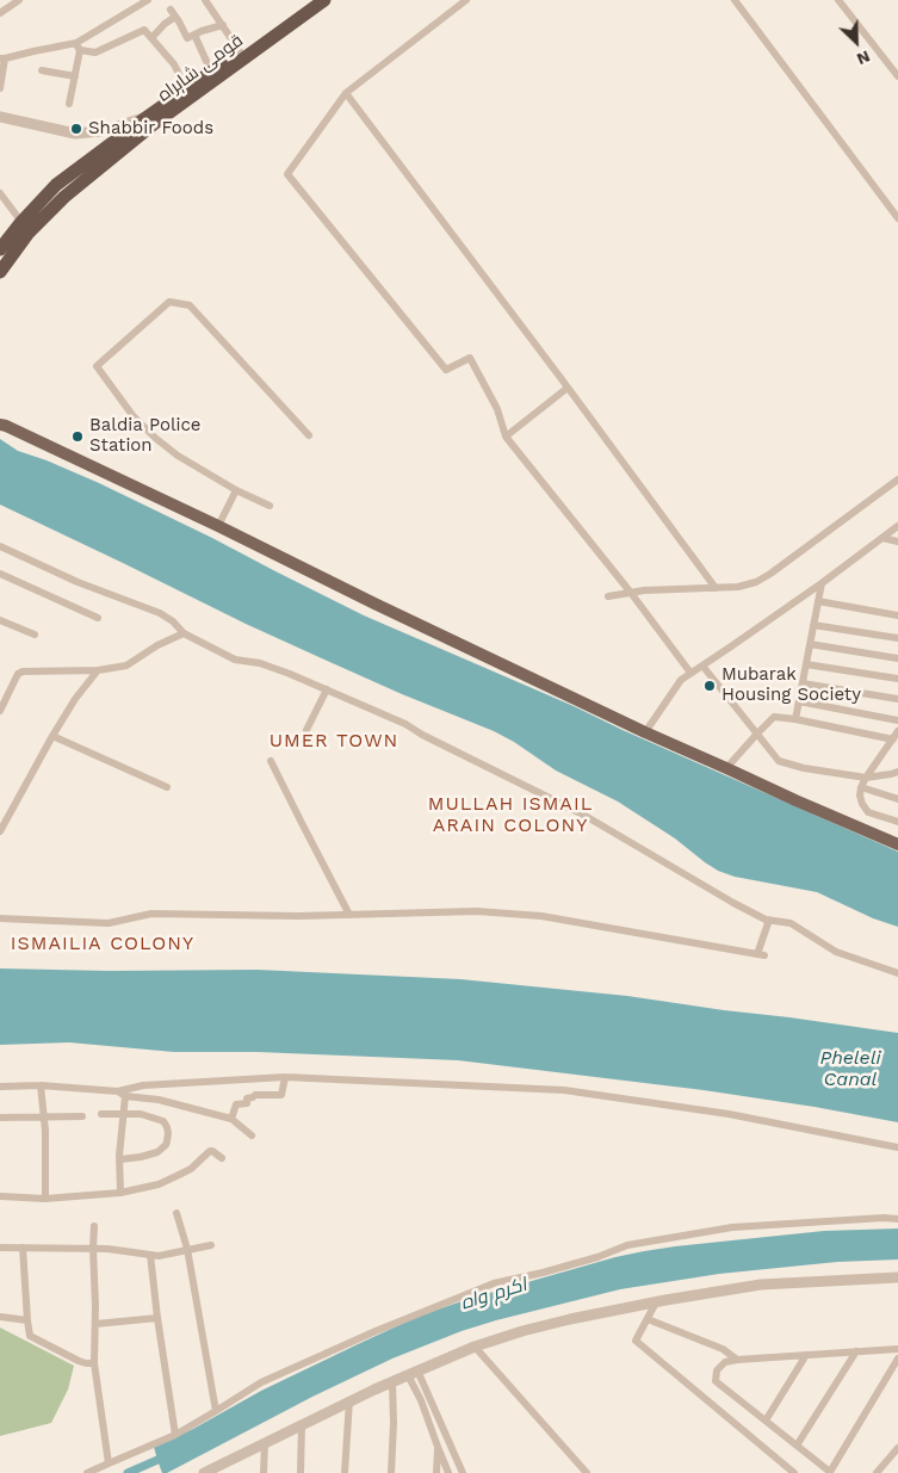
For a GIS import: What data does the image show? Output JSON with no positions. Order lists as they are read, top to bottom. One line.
{"streets":{"highway":["قومی شاہراہ"]},"districts":["UMER TOWN","MULLAH ISMAIL ARAIN COLONY","ISMAILIA COLONY"],"water":["Pheleli Canal","اکرم واہ"],"places":["Shabbir Foods","Baldia Police Station","Mubarak Housing Society"],"north":"bottom right"}
